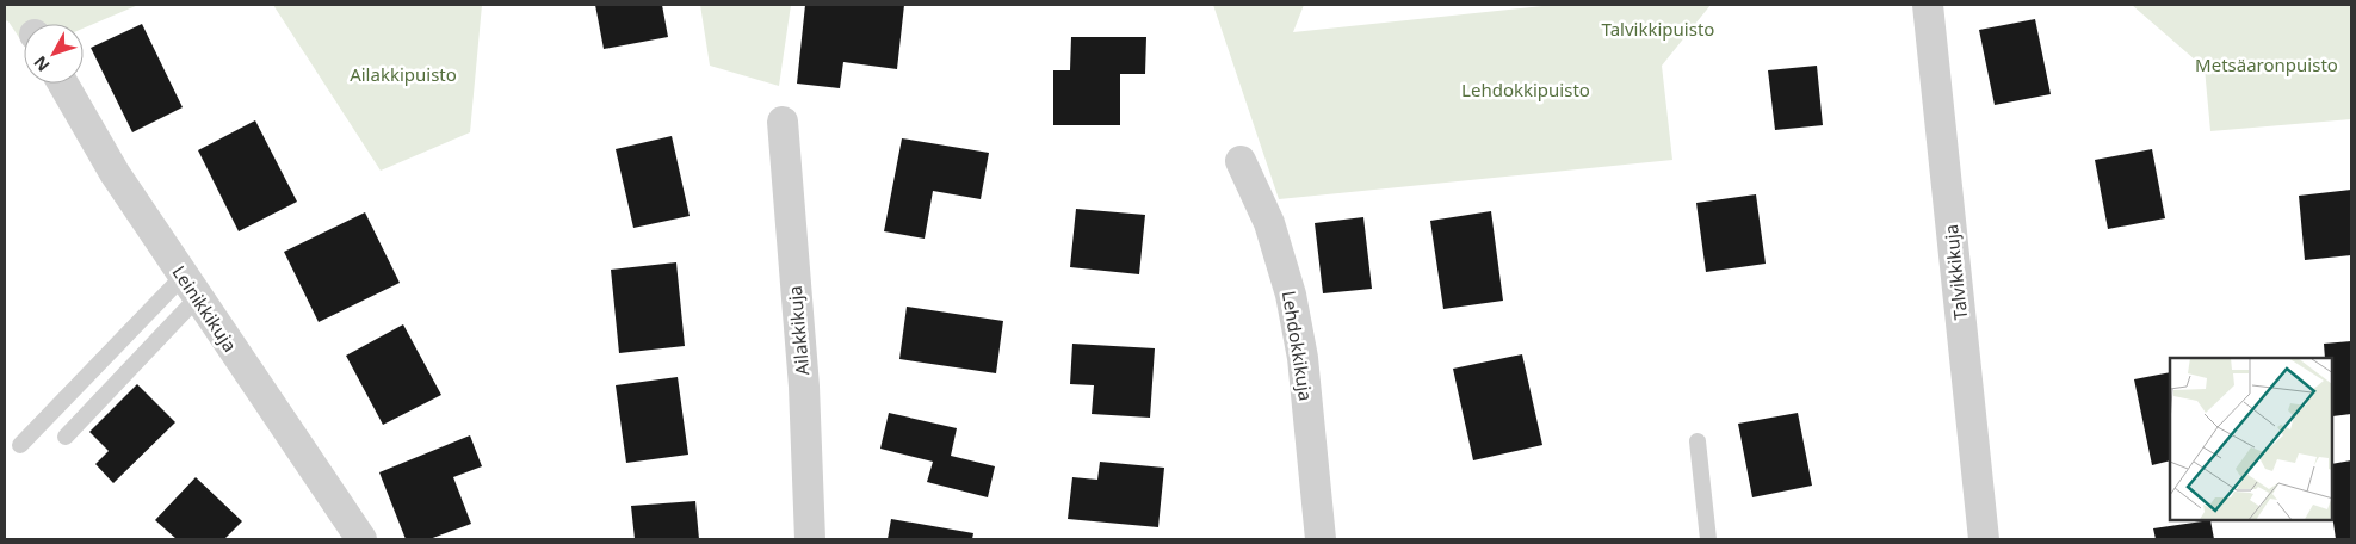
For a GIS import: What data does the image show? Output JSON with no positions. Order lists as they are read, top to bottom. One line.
{"streets":{"street":["Talvikkikuja","Leinikkikuja","Ailakkikuja","Lehdokkikuja"]},"parks":["Talvikkipuisto","Metsäaronpuisto","Ailakkipuisto","Lehdokkipuisto"],"north":"bottom left"}
